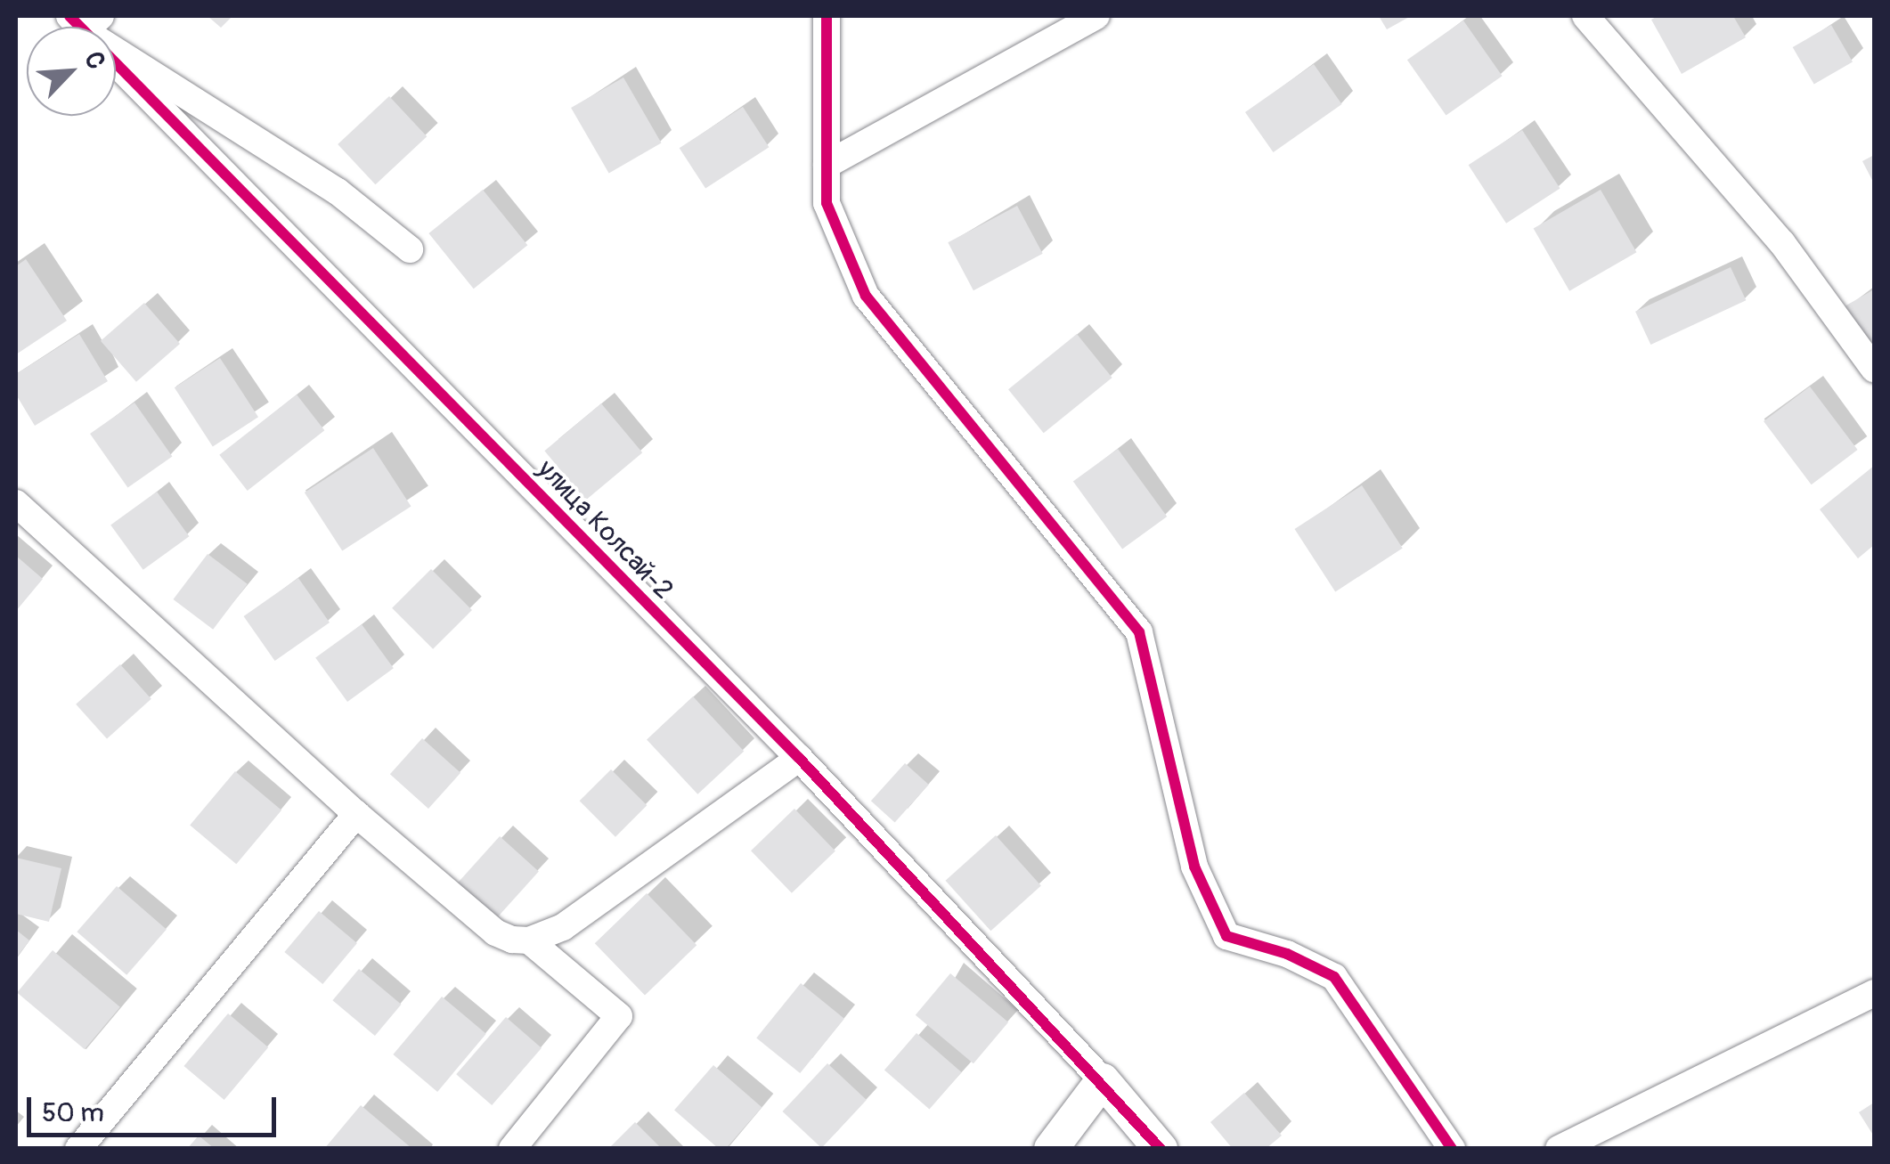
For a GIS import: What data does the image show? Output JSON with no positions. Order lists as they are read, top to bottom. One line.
{"streets":{"street":["улица Колсай-2"]},"scale_bar":"50 m","north":"top right"}
